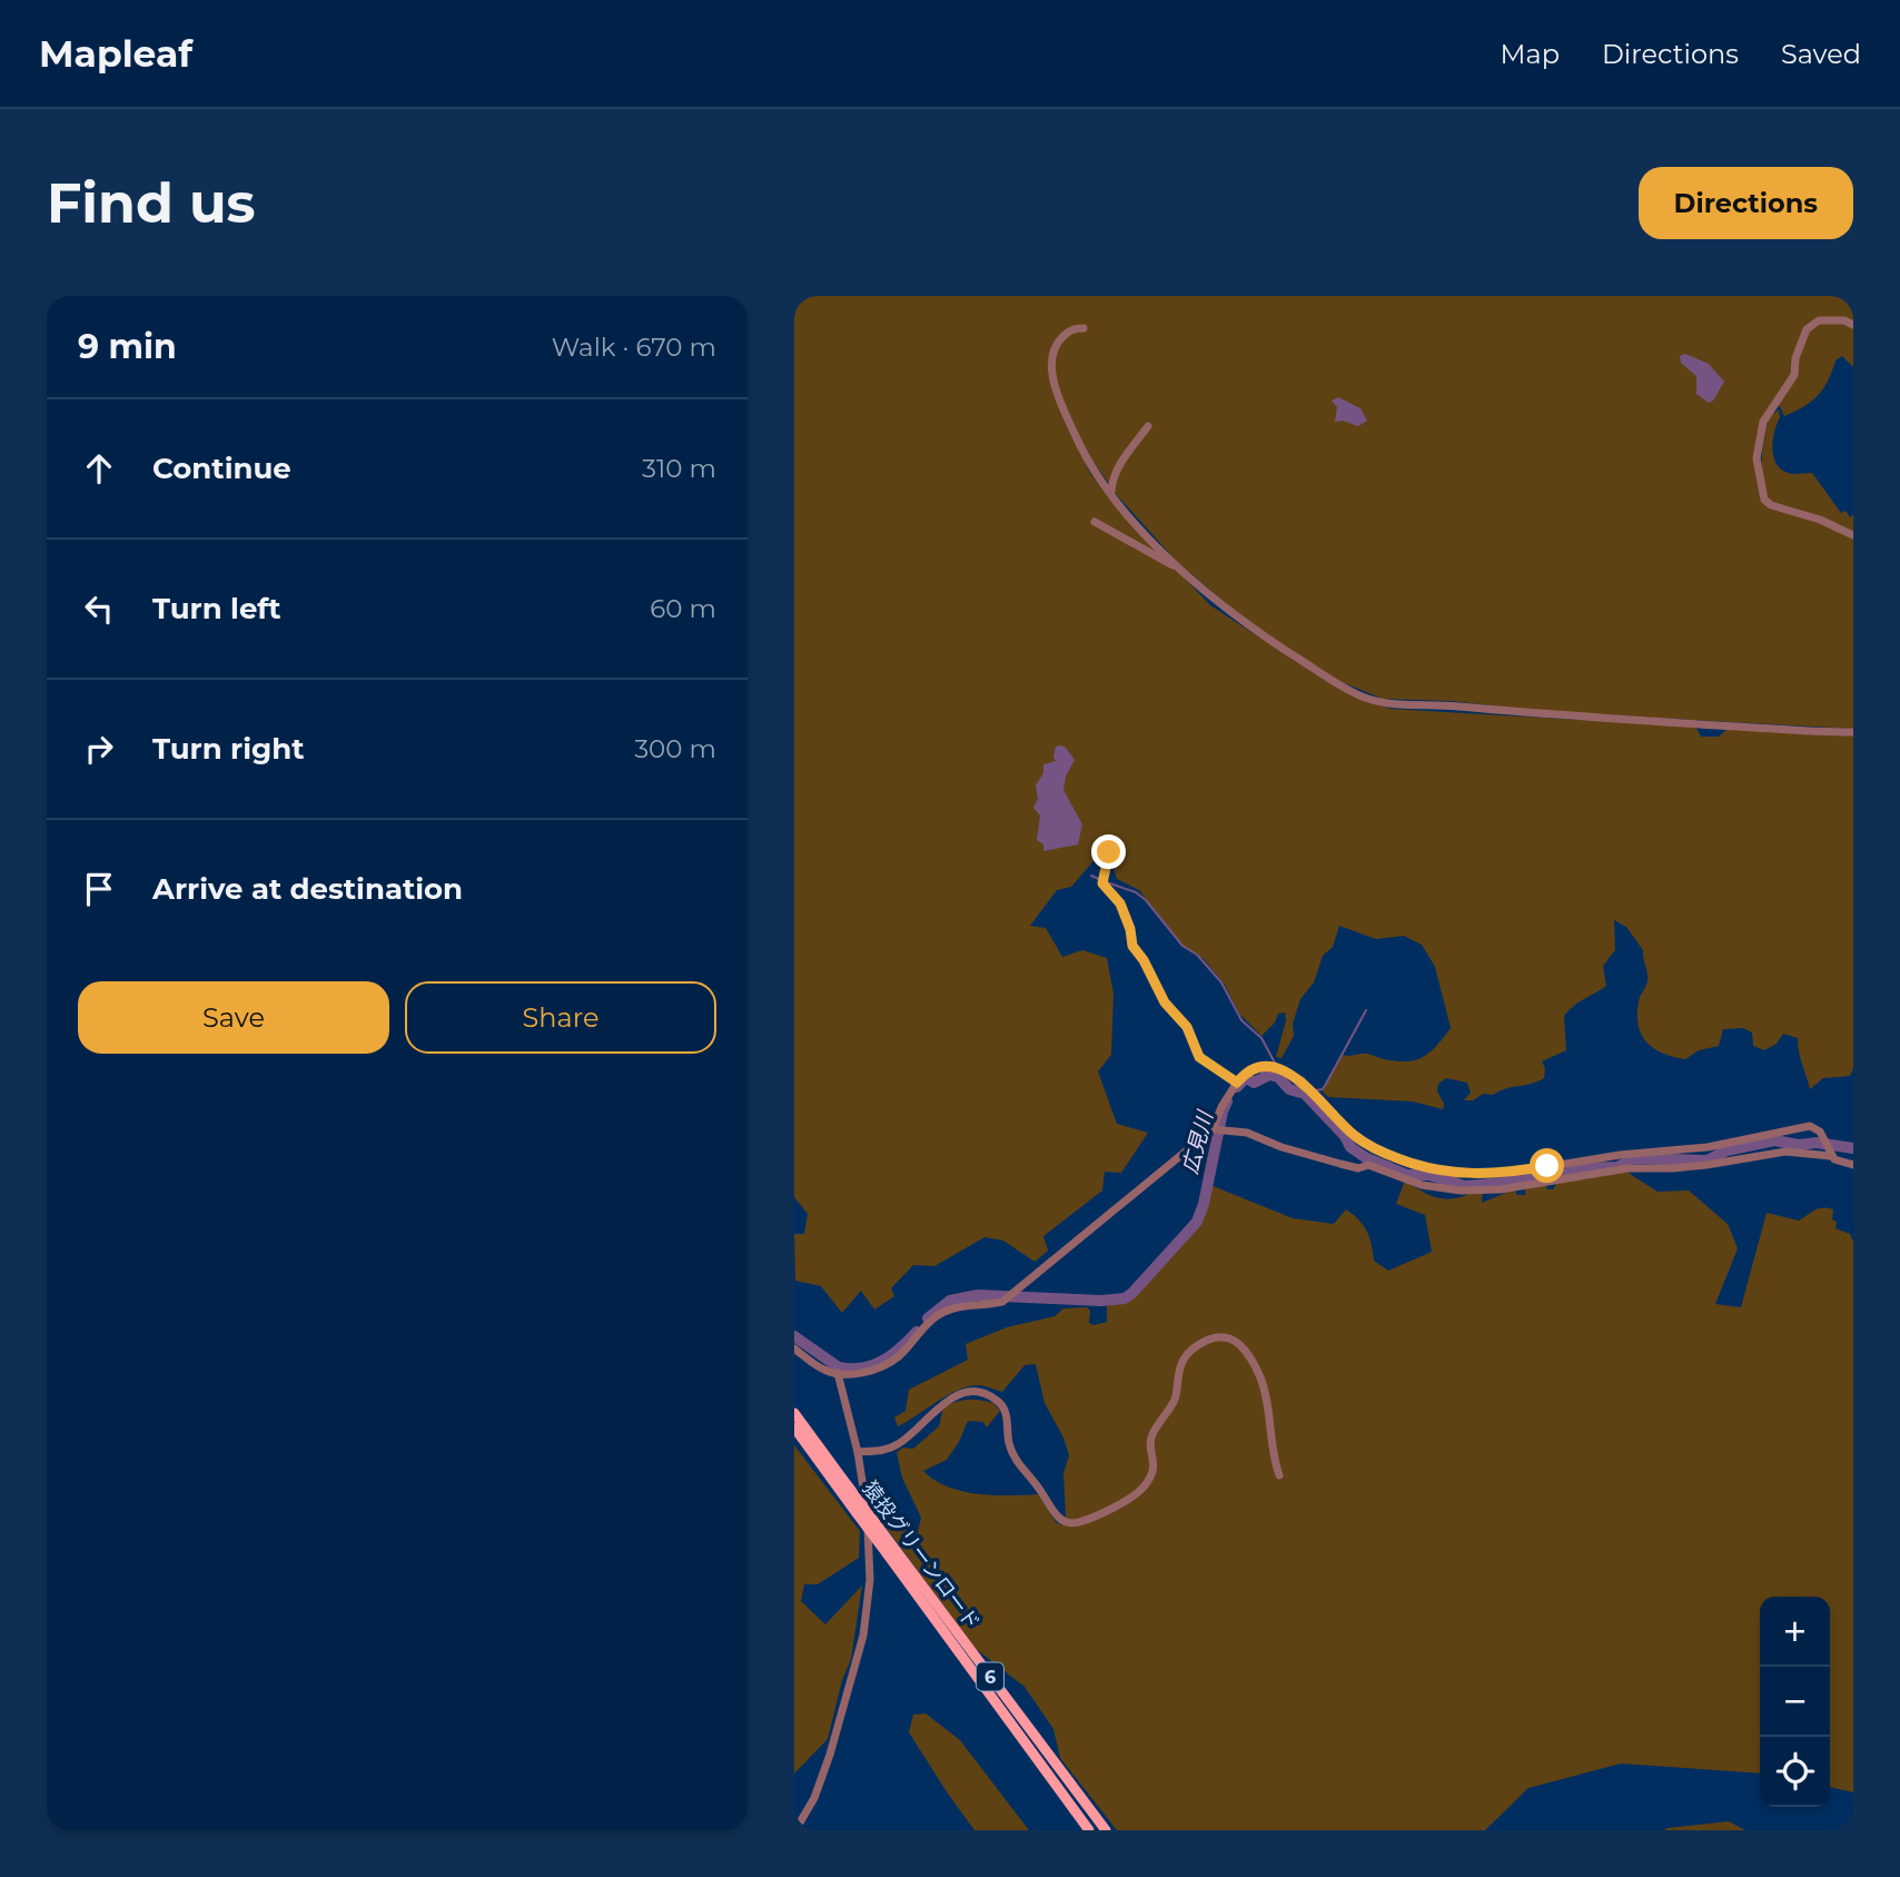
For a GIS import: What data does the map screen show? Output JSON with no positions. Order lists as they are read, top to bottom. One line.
{"streets":{"main road":["猿投グリーンロード","6"]},"water":["広見川"],"page":{"header":"Mapleaf","nav":["Map","Directions","Saved"],"buttons":["Directions",["Save","Share"]],"title":"Find us","heading":["9 min","Walk · 670 m"],"list":[["Continue","310 m"],["Turn left","60 m"],["Turn right","300 m"],"Arrive at destination"],"map_buttons":["+","−"]}}
